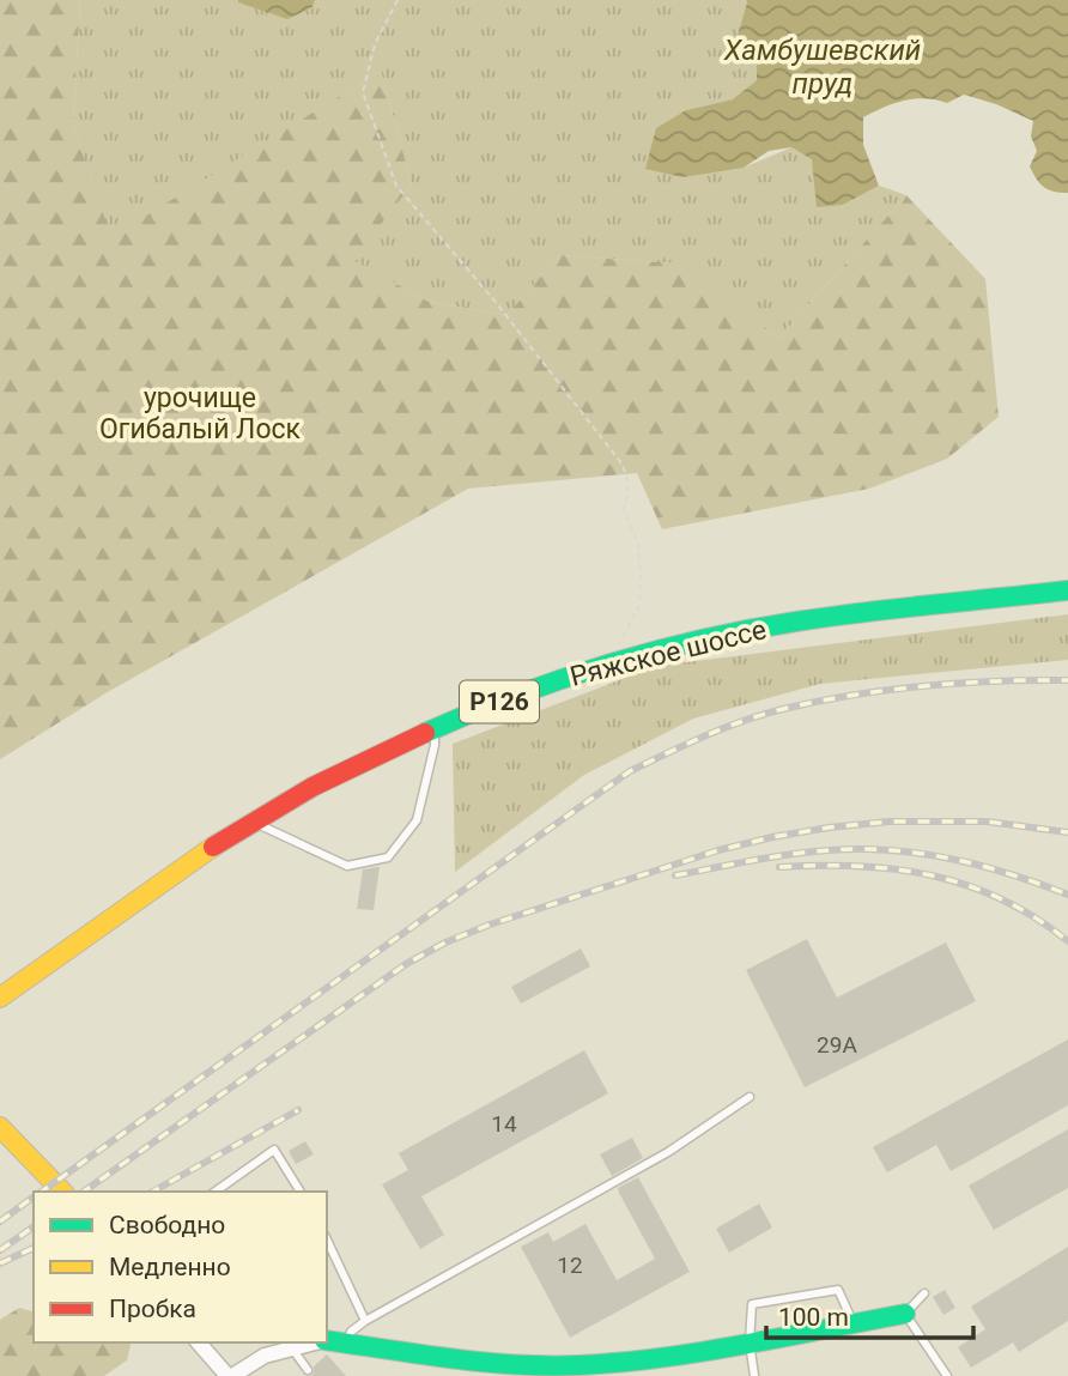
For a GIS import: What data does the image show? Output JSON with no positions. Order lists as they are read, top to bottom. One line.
{"streets":{"main road":["Ряжское шоссе","Р126"]},"water":["Хамбушевский пруд"],"parks":["урочище Огибалый Лоск"],"house_numbers":["29А","14","12"],"legend":["Свободно","Медленно","Пробка"],"scale_bar":"100 m"}
